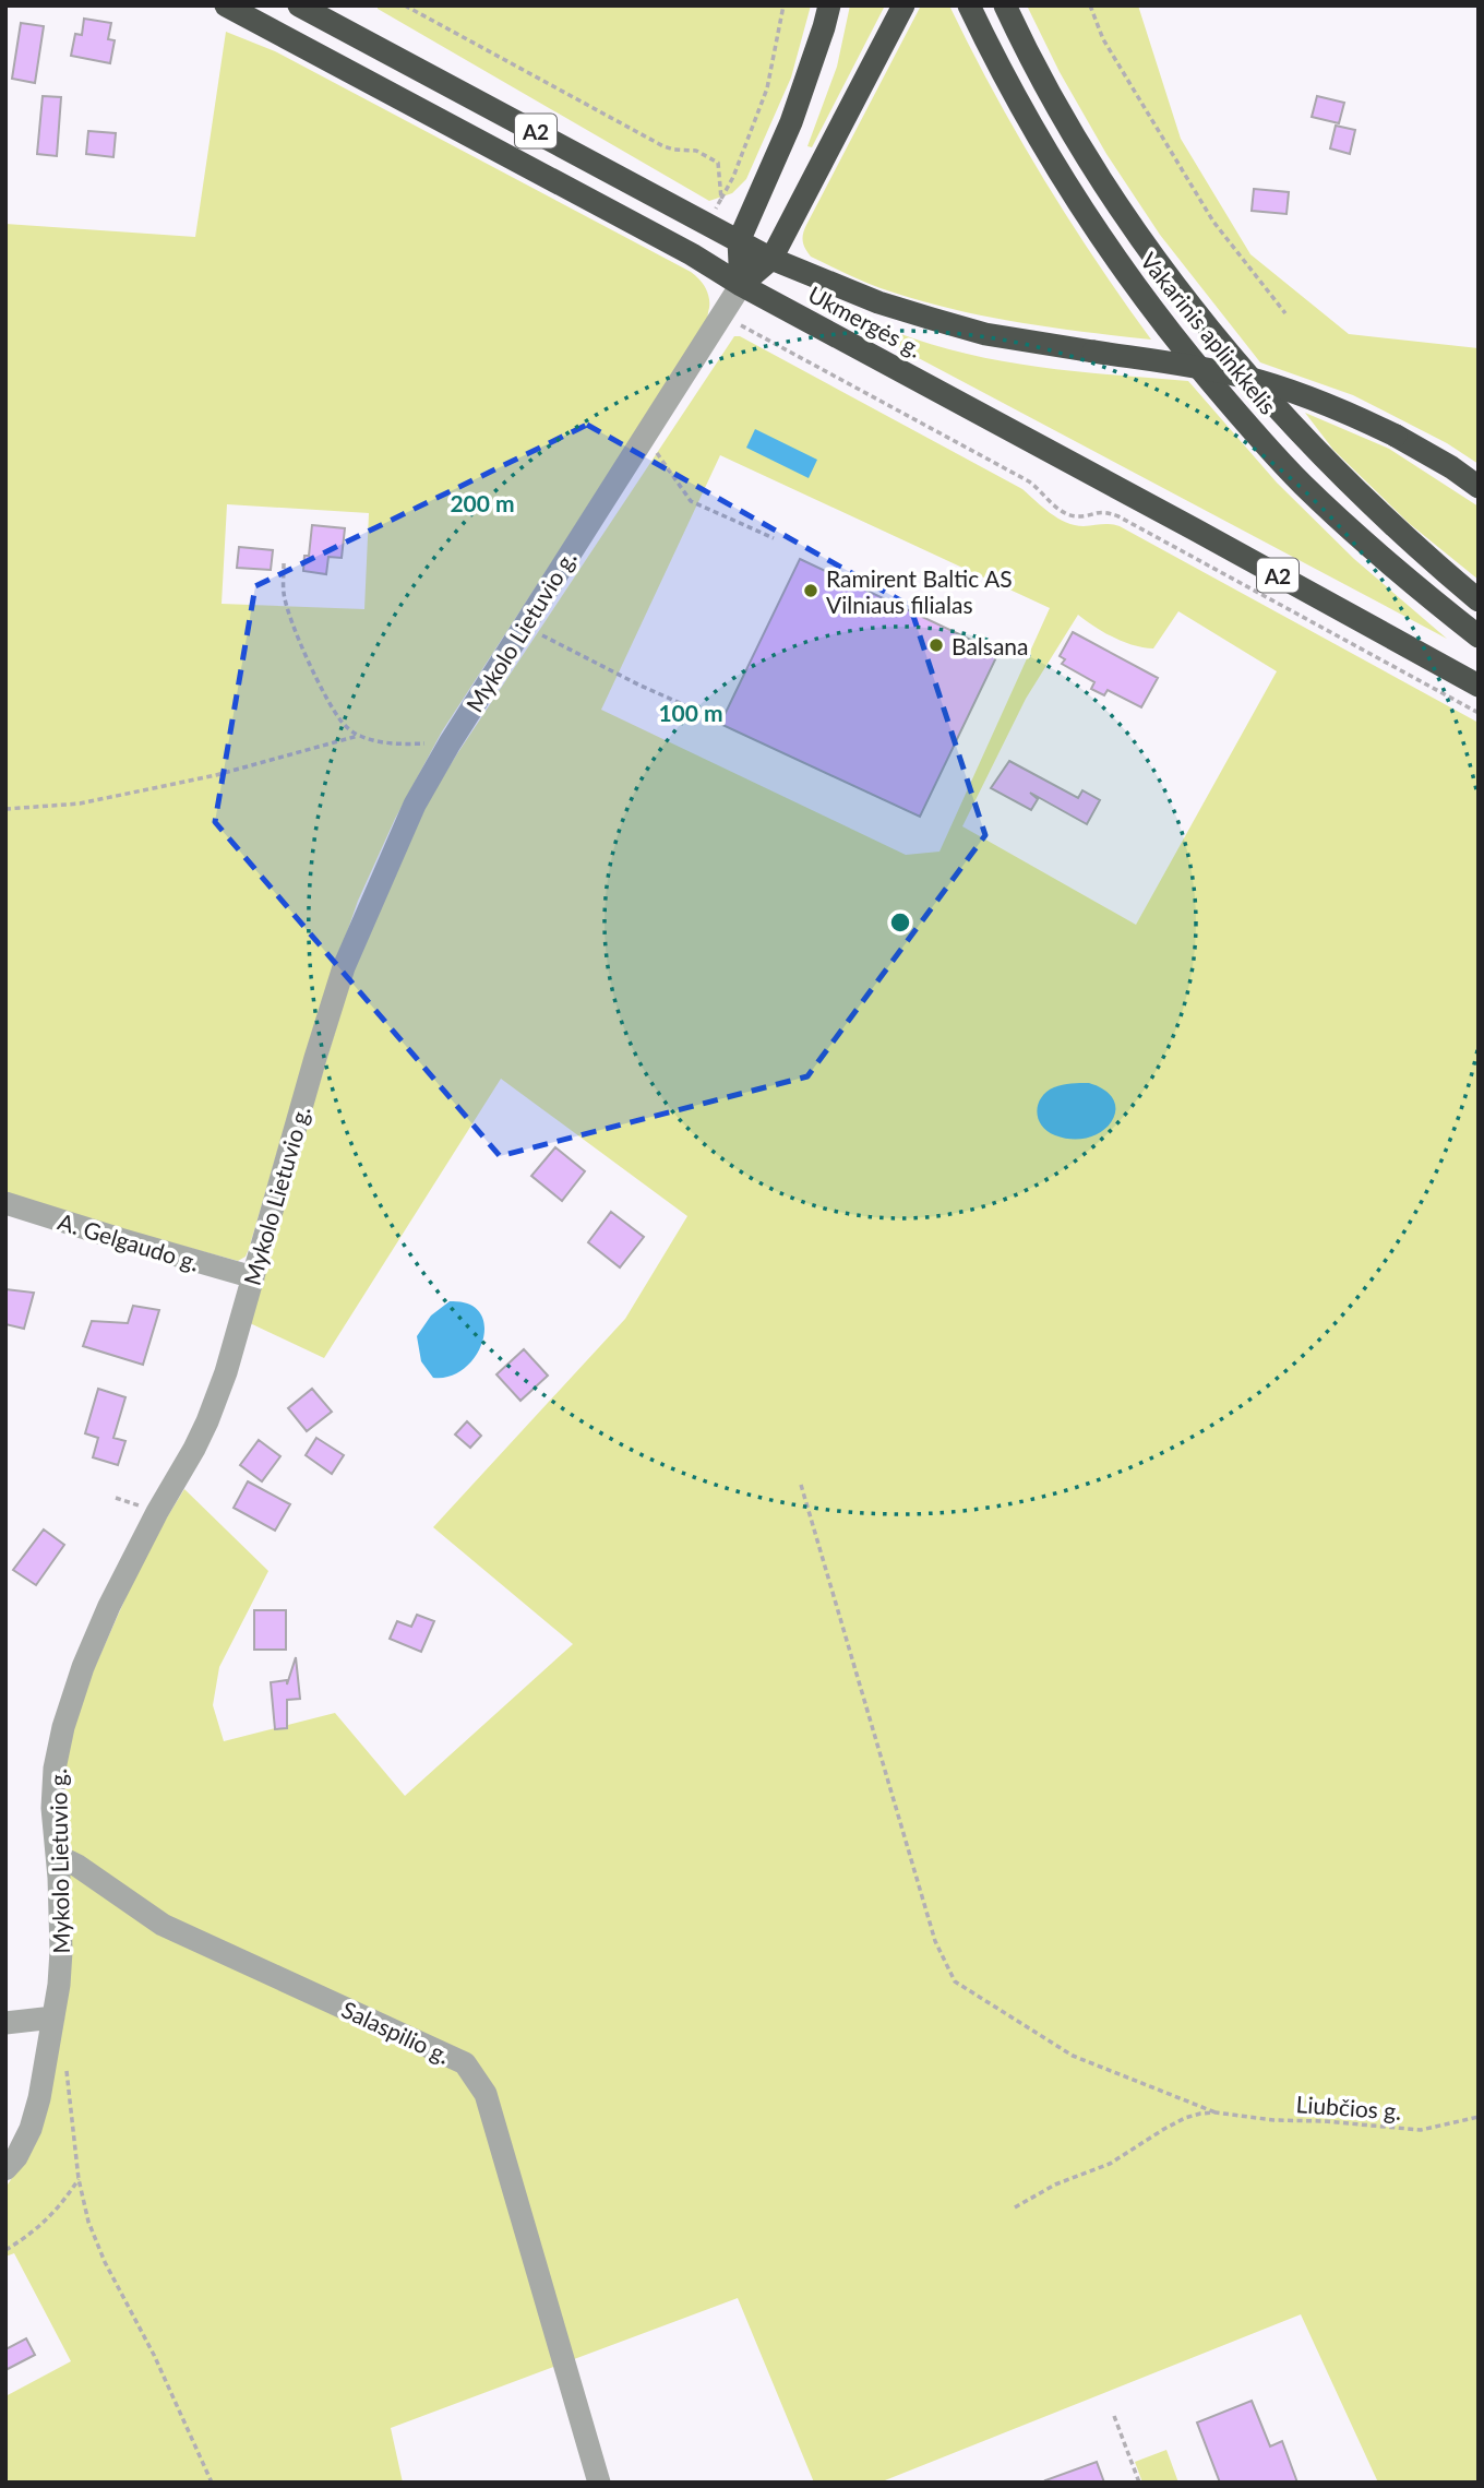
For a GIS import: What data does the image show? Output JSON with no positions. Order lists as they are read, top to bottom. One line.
{"streets":{"highway":["A2","Ukmergės g.","Vakarinis aplinkkelis"],"street":["Mykolo Lietuvio g.","A. Gelgaudo g.","Salaspilio g."],"path":["Liubčios g."]},"crossings":[["Ukmergės g.","Mykolo Lietuvio g."],["Mykolo Lietuvio g.","A. Gelgaudo g."],["Mykolo Lietuvio g.","Salaspilio g."]],"places":["Ramirent Baltic AS Vilniaus filialas","Balsana"],"rings":["200 m","100 m"]}
